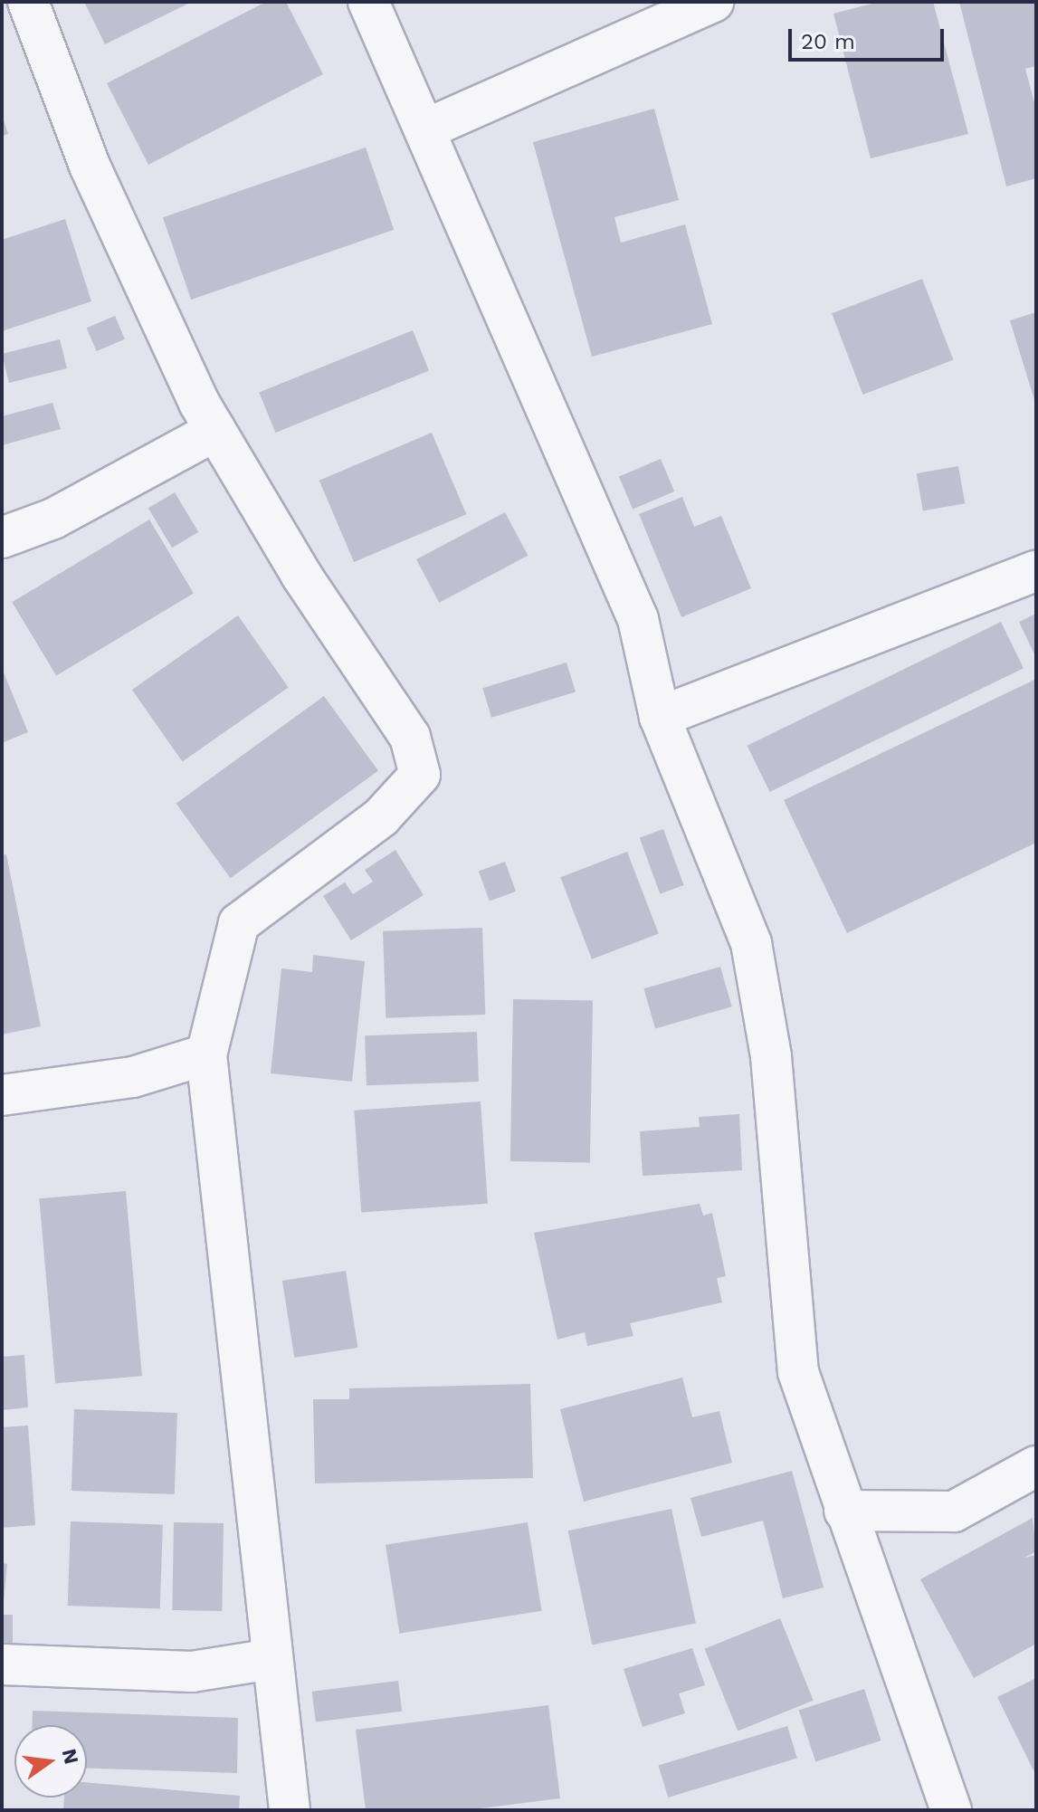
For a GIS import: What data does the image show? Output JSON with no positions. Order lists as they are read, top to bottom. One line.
{"scale_bar":"20 m","north":"right"}
